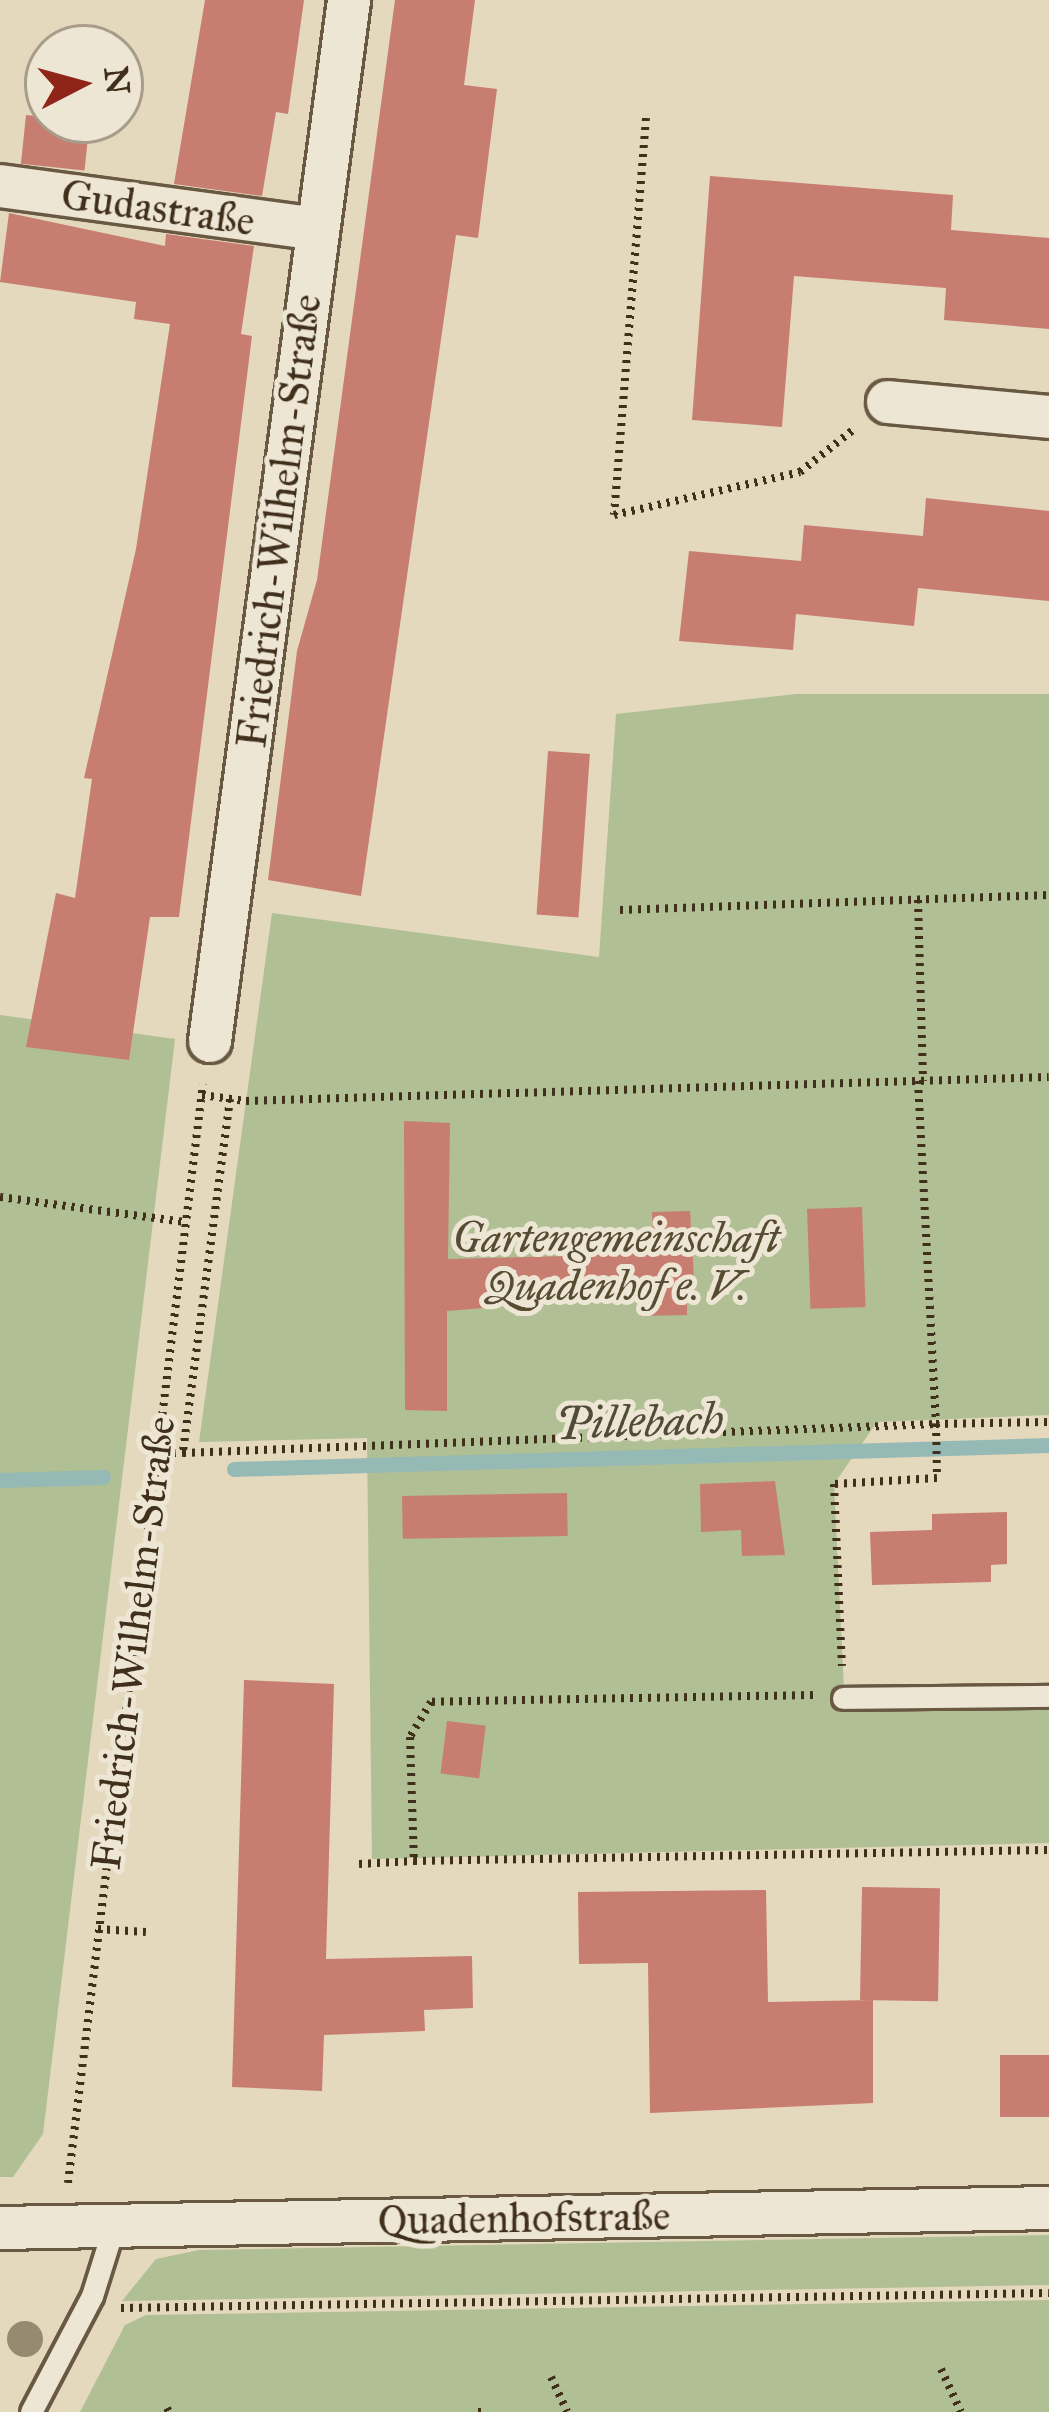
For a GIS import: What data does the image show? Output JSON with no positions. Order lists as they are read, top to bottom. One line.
{"streets":{"street":["Gudastraße","Friedrich-Wilhelm-Straße","Quadenhofstraße"]},"crossings":[["Gudastraße","Friedrich-Wilhelm-Straße"],["Friedrich-Wilhelm-Straße","Quadenhofstraße"]],"water":["Pillebach"],"parks":["Gartengemeinschaft Quadenhof e. V."],"north":"right"}
